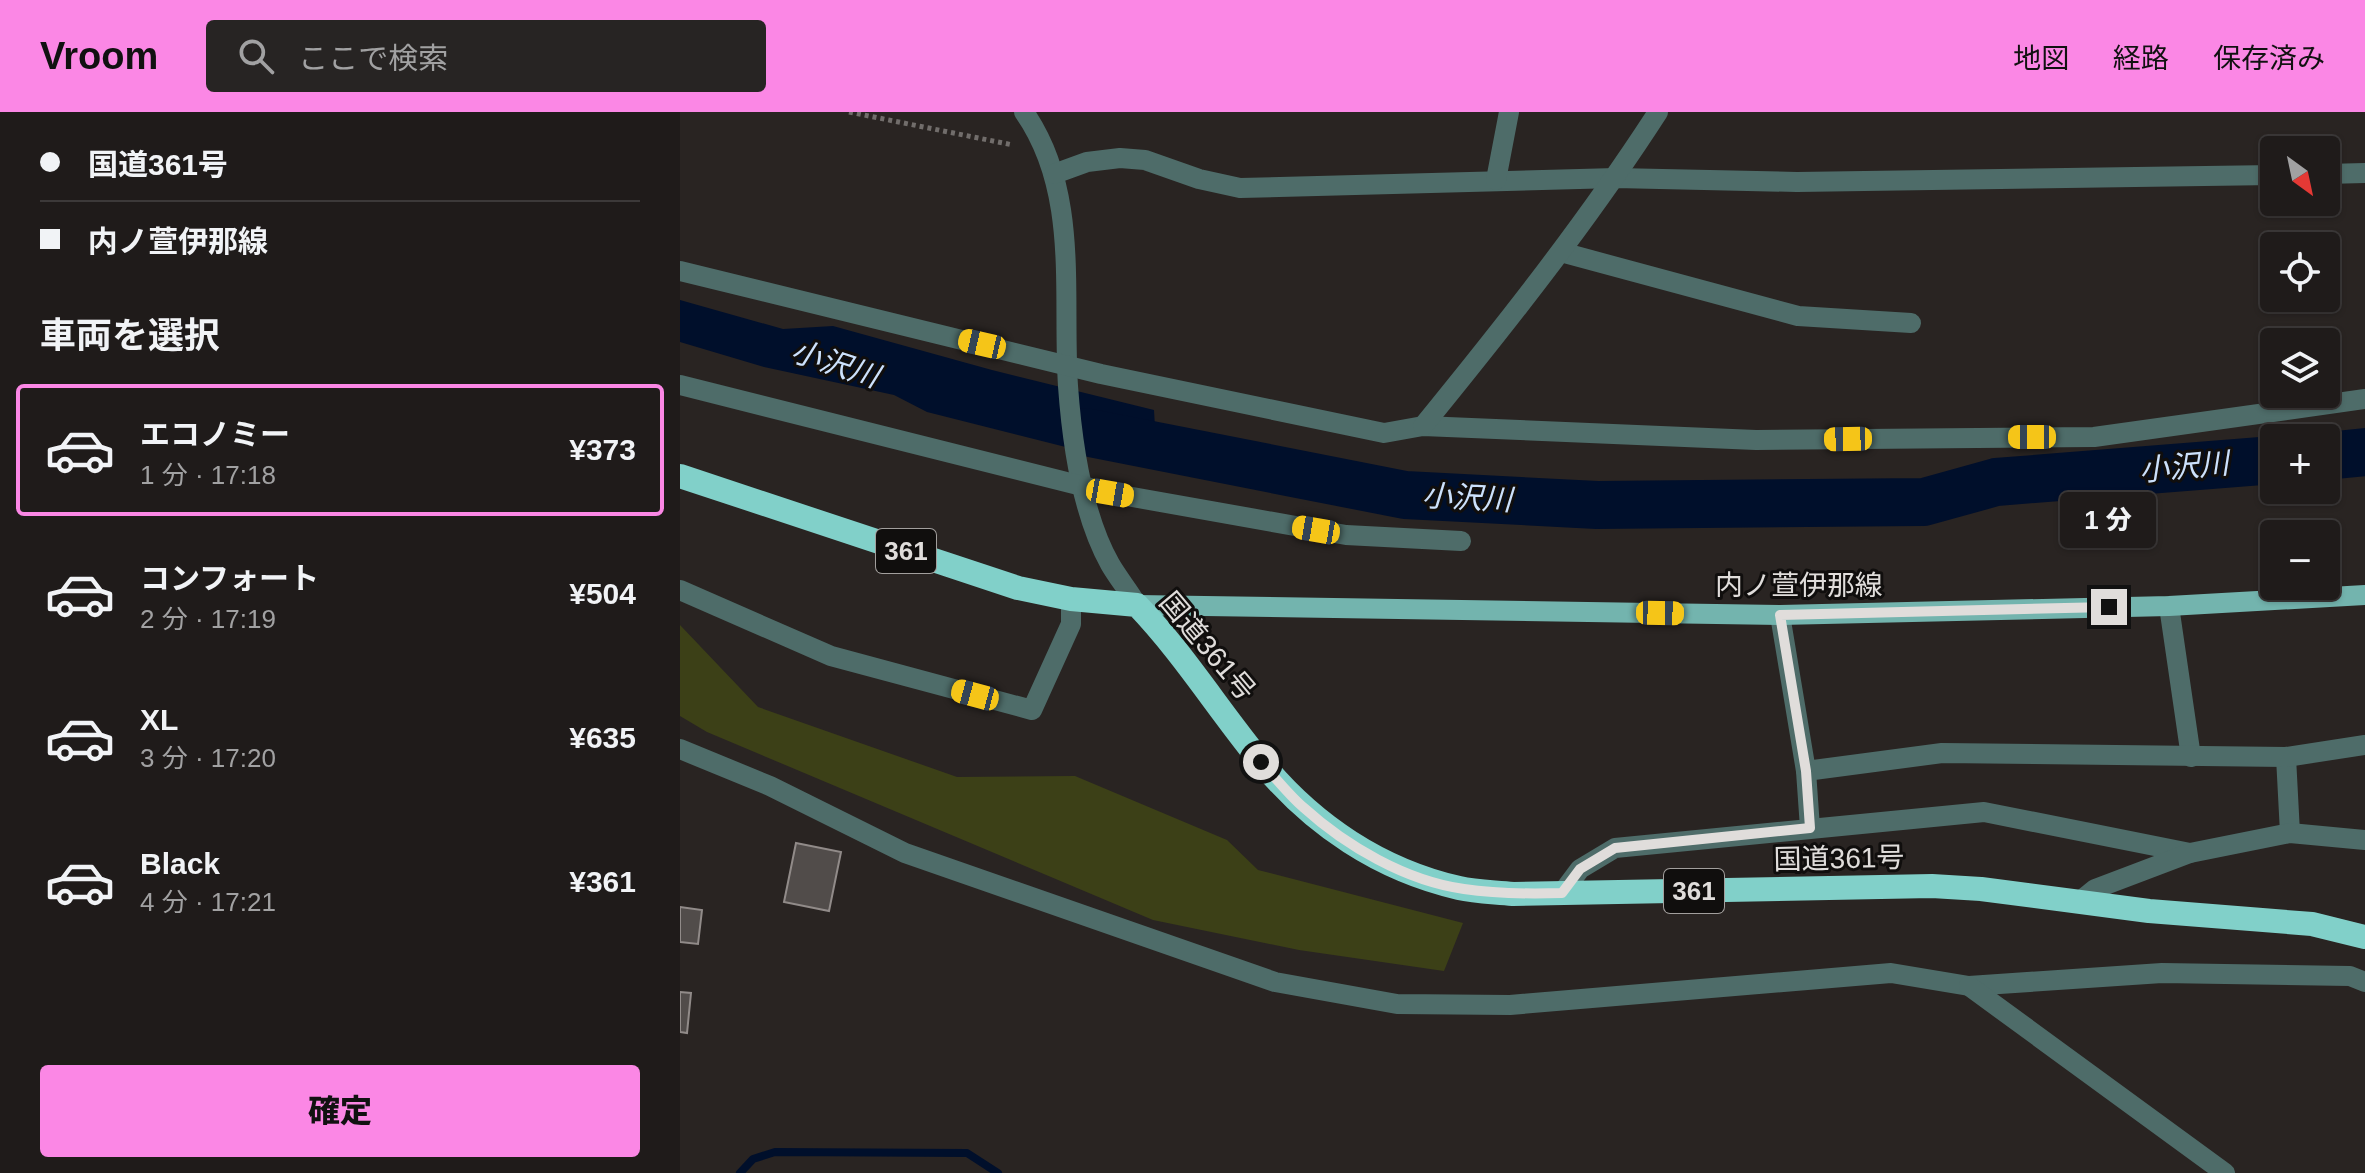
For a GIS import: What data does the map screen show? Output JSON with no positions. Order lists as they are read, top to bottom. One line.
{"streets":{"highway":["361","国道361号"],"main road":["内ノ萱伊那線"]},"crossings":[["内ノ萱伊那線","国道361号"]],"water":["小沢川"],"north":"bottom right","page":{"header":"Vroom","search":"ここで検索","nav":["地図","経路","保存済み"],"banner":["国道361号","内ノ萱伊那線"],"map_buttons":["+","−"],"heading":"車両を選択","list":[{"name":"エコノミー","note":"1 分 · 17:18","value":"¥373"},{"name":"コンフォート","note":"2 分 · 17:19","value":"¥504"},{"name":"XL","note":"3 分 · 17:20","value":"¥635"},{"name":"Black","note":"4 分 · 17:21","value":"¥361"}],"bubble":"1 分","buttons":"確定"}}
